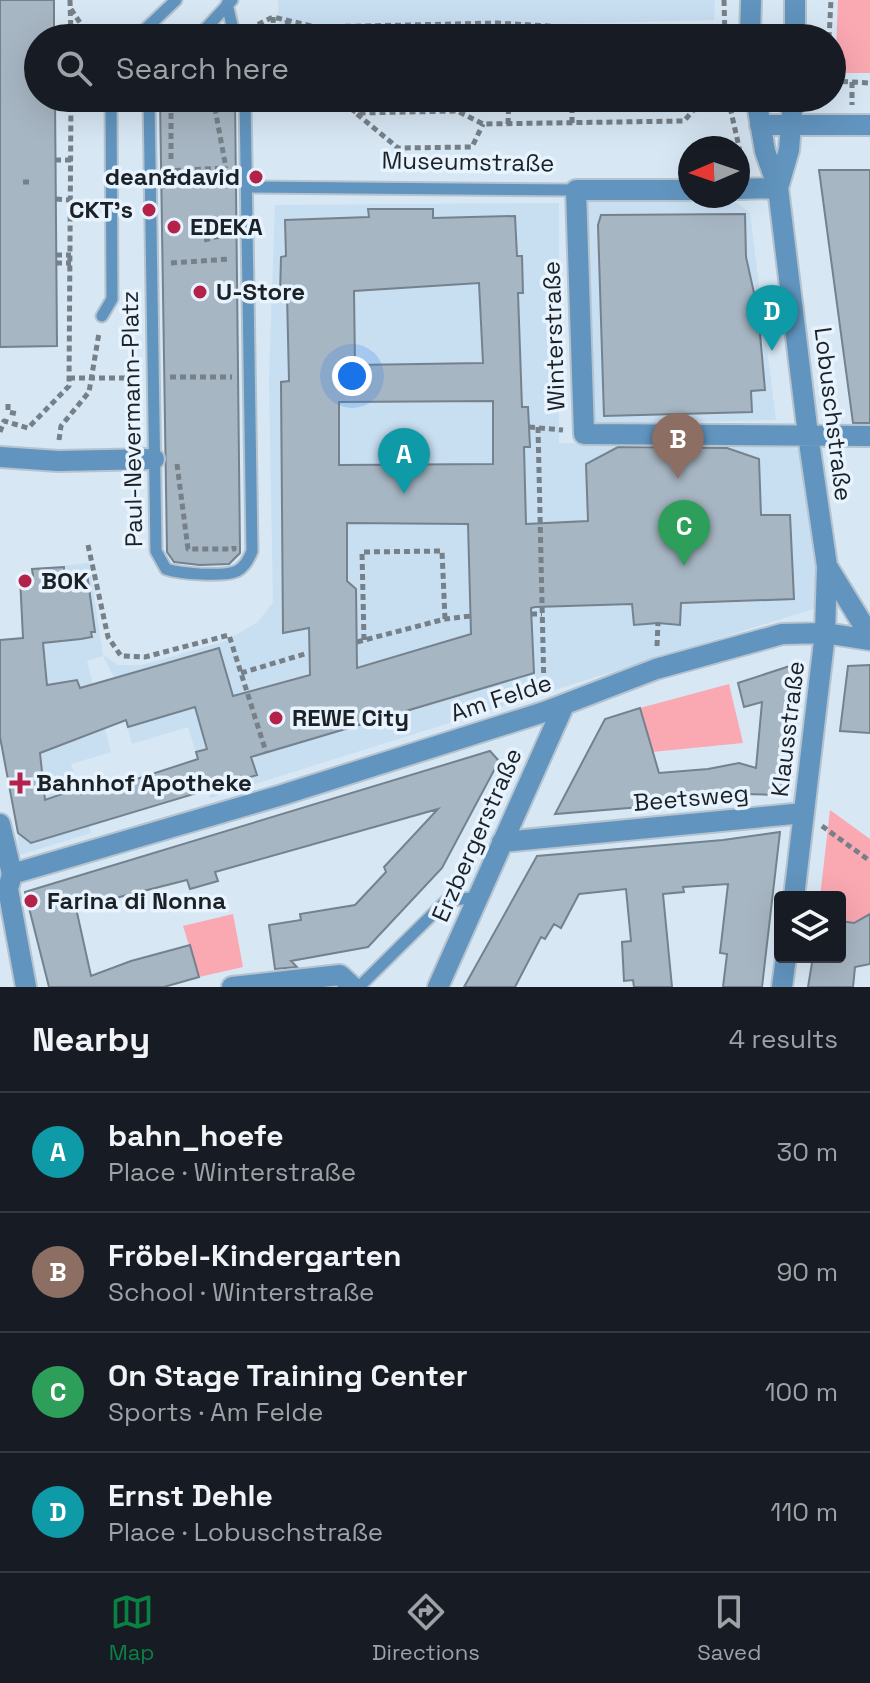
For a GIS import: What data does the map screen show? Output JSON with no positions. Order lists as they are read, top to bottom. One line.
{"streets":{"street":["Museumstraße","Winterstraße","Lobuschstraße","Am Felde","Klausstraße","Beetsweg","Erzbergerstraße"],"lane":["Paul-Nevermann-Platz"]},"crossings":[["Museumstraße","Winterstraße"],["Museumstraße","Paul-Nevermann-Platz"],["Winterstraße","Lobuschstraße"],["Lobuschstraße","Am Felde"],["Lobuschstraße","Klausstraße"],["Am Felde","Klausstraße"],["Am Felde","Erzbergerstraße"],["Klausstraße","Beetsweg"],["Beetsweg","Erzbergerstraße"]],"places":{"other":["dean&david","CKT's","EDEKA","U-Store","BOK","REWE City","Farina di Nonna"],"health":["Bahnhof Apotheke"]},"north":"left","page":{"search":"Search here","pins":["D","B","A","C"],"heading":["Nearby","4 results"],"list":[{"mark":"A","name":"bahn_hoefe","note":"Place · Winterstraße","value":"30 m"},{"mark":"B","name":"Fröbel-Kindergarten","note":"School · Winterstraße","value":"90 m"},{"mark":"C","name":"On Stage Training Center","note":"Sports · Am Felde","value":"100 m"},{"mark":"D","name":"Ernst Dehle","note":"Place · Lobuschstraße","value":"110 m"}],"nav":["Map","Directions","Saved"]}}
